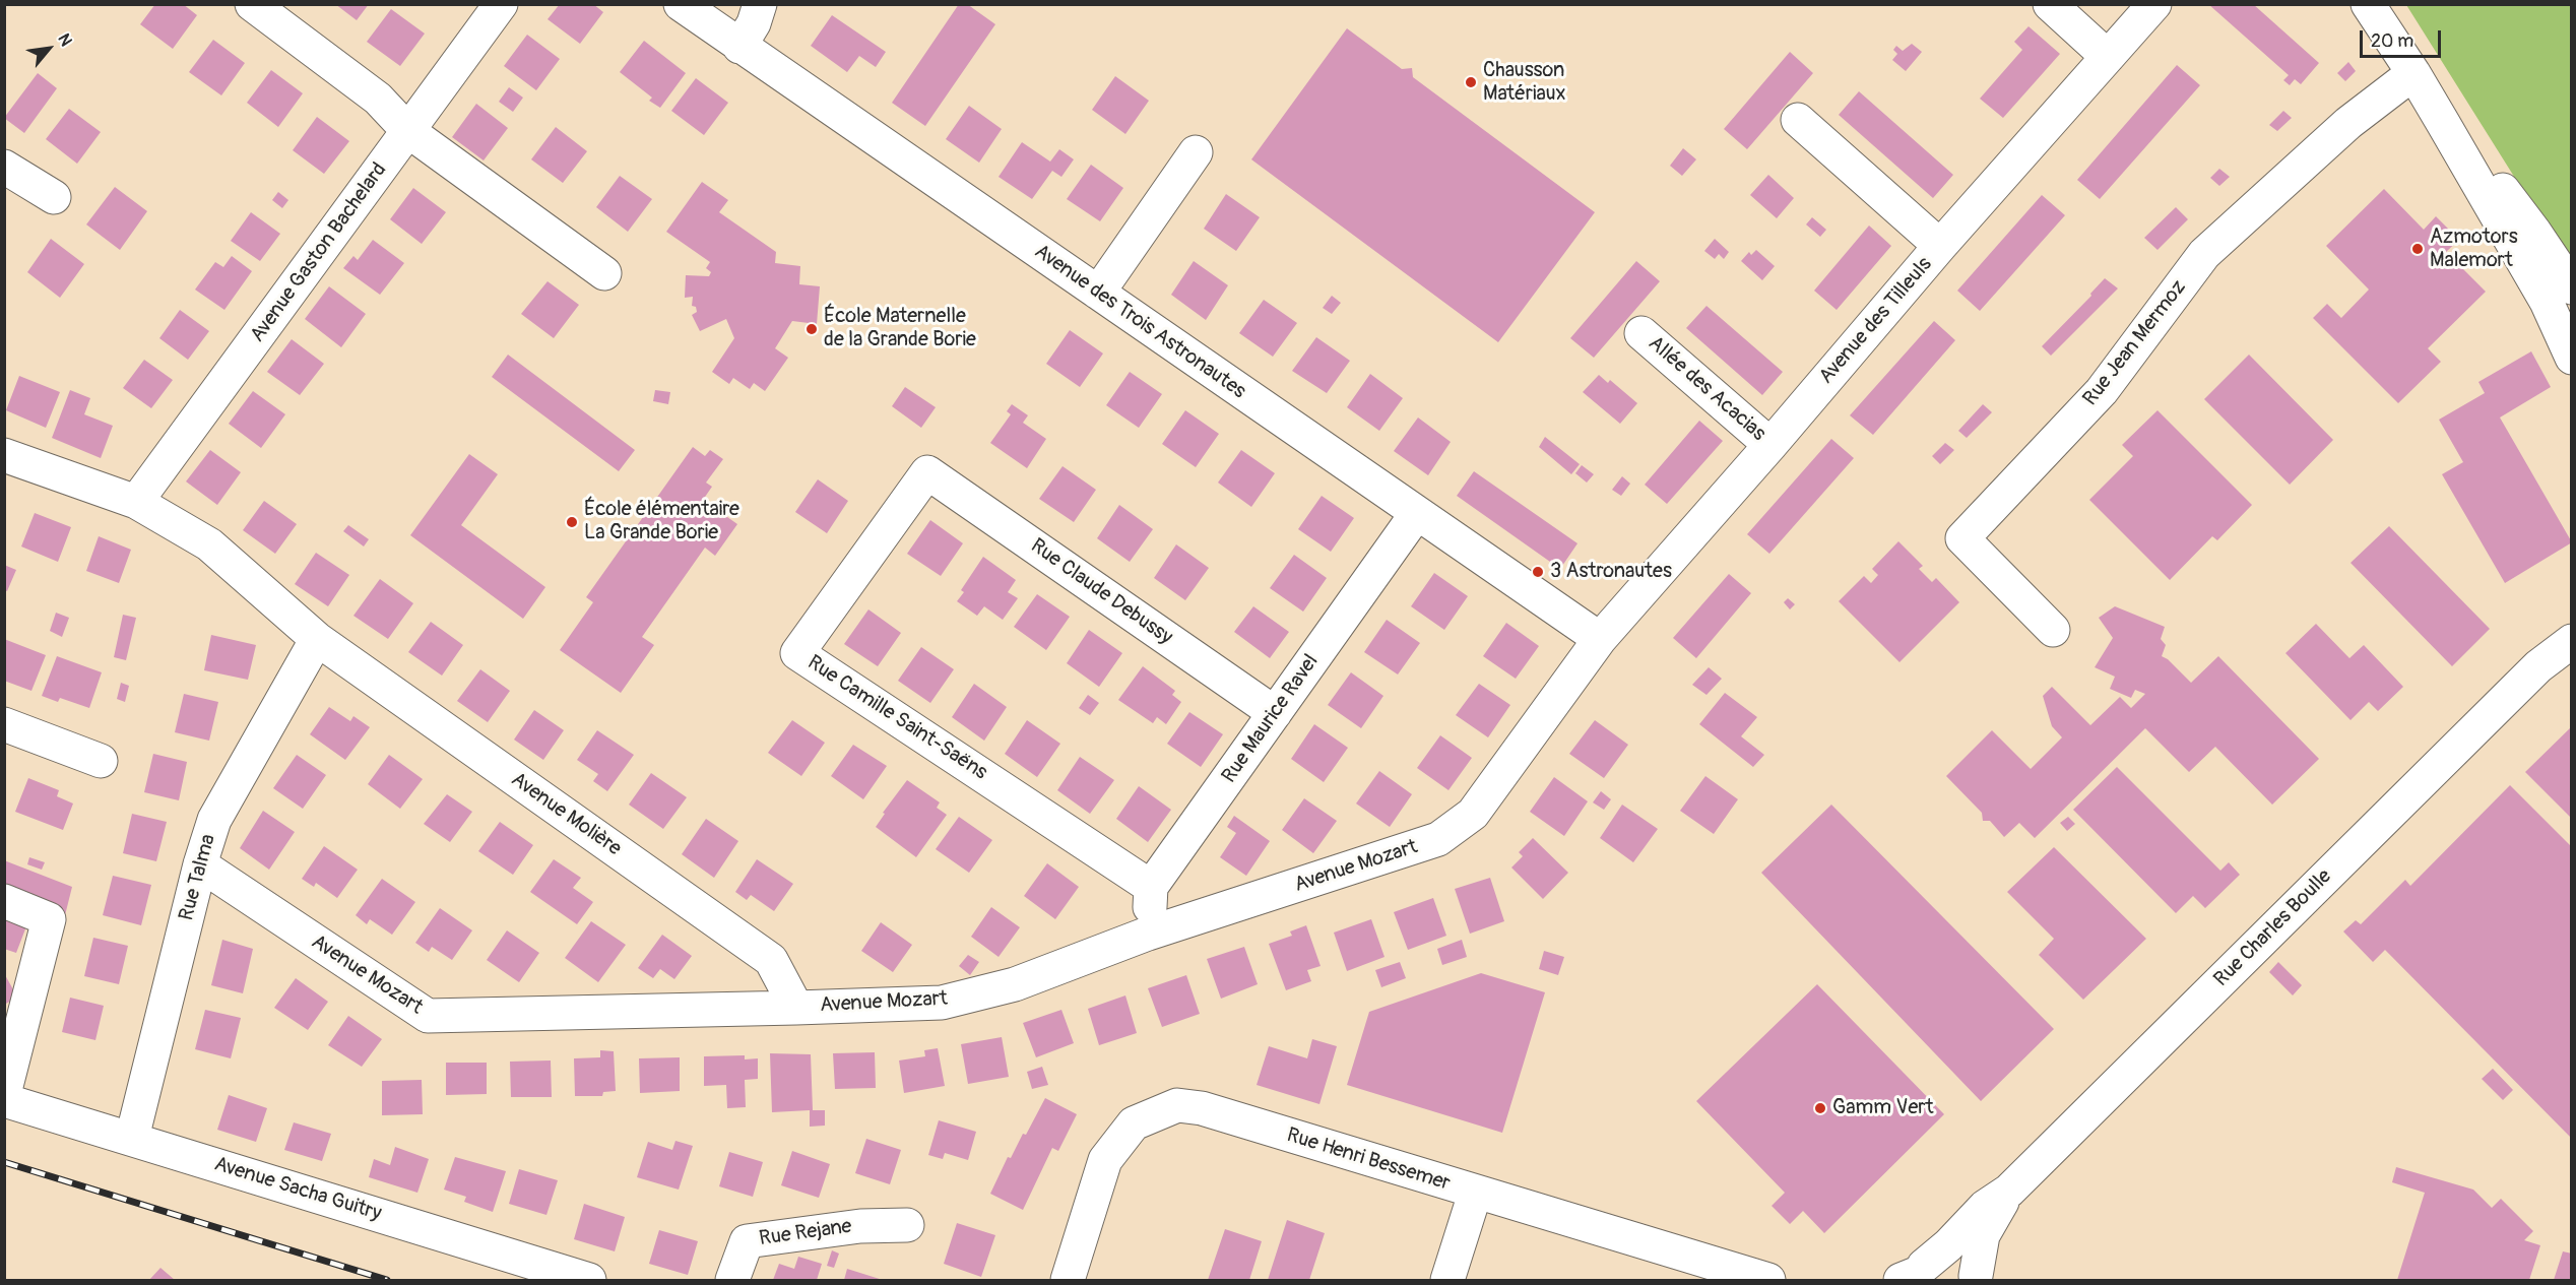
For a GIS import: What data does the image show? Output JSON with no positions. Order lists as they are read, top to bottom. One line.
{"streets":{"street":["Avenue Gaston Bachelard","Avenue des Tilleuls","Avenue des Trois Astronautes","Rue Jean Mermoz","Allée des Acacias","Rue Claude Debussy","Rue Camille Saint-Saëns","Rue Maurice Ravel","Avenue Molière","Avenue Mozart","Rue Talma","Rue Charles Boulle","Rue Henri Bessemer","Avenue Sacha Guitry","Rue Rejane"]},"crossings":[["Avenue Gaston Bachelard","Avenue Molière"],["Avenue des Tilleuls","Avenue des Trois Astronautes"],["Avenue des Tilleuls","Allée des Acacias"],["Avenue des Tilleuls","Avenue Mozart"],["Avenue des Trois Astronautes","Rue Maurice Ravel"],["Avenue des Trois Astronautes","Avenue Mozart"],["Rue Claude Debussy","Rue Camille Saint-Saëns"],["Rue Claude Debussy","Rue Maurice Ravel"],["Rue Camille Saint-Saëns","Rue Maurice Ravel"],["Avenue Molière","Avenue Mozart"],["Avenue Molière","Rue Talma"],["Avenue Mozart","Rue Talma"],["Rue Talma","Avenue Sacha Guitry"]],"places":["Chausson Matériaux","Azmotors Malemort","École Maternelle de la Grande Borie","École élémentaire La Grande Borie","3 Astronautes","Gamm Vert"],"scale_bar":"20 m","north":"top right"}
